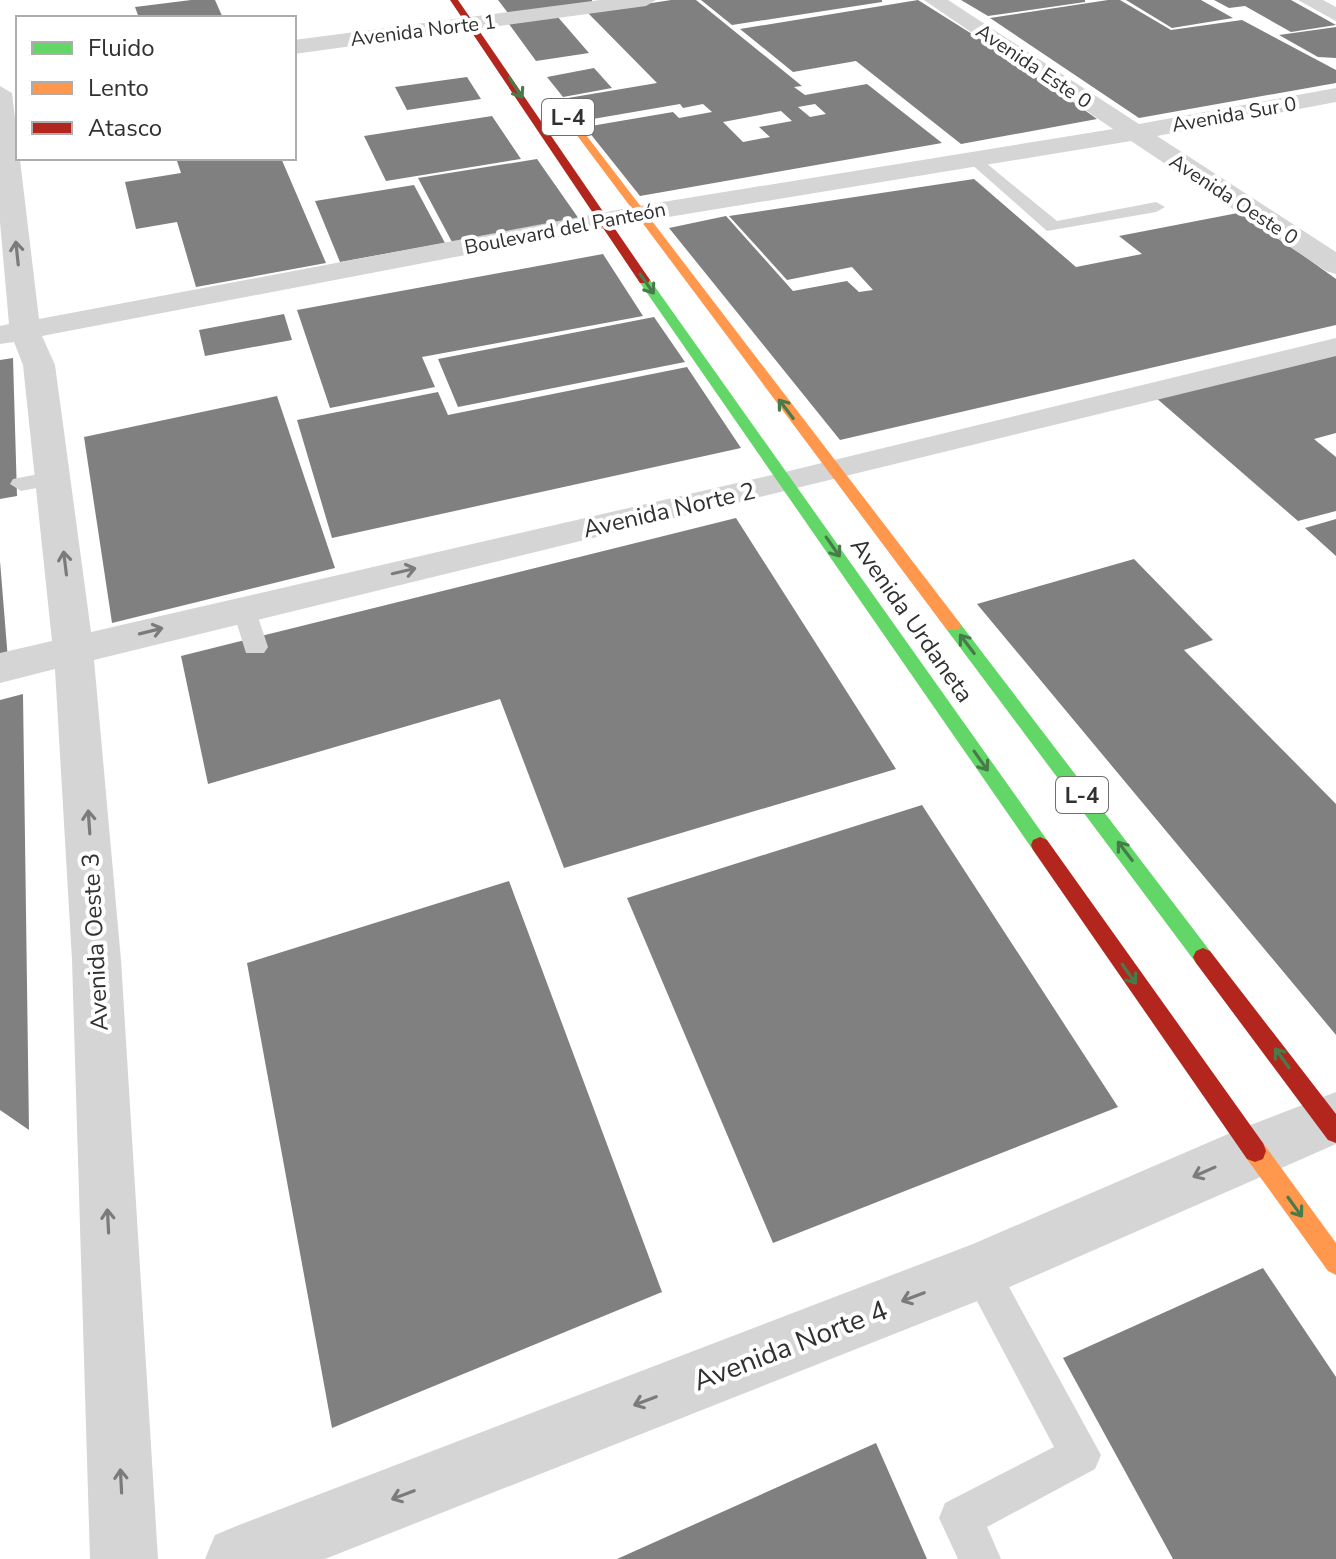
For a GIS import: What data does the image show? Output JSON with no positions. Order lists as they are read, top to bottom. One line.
{"streets":{"main road":["L-4","Avenida Urdaneta"],"street":["Avenida Norte 1","Avenida Este 0","Avenida Sur 0","Avenida Oeste 0","Boulevard del Panteón","Avenida Norte 2","Avenida Oeste 3","Avenida Norte 4"]},"crossings":[["Avenida Norte 1","Avenida Urdaneta"],["Avenida Este 0","Avenida Sur 0"],["Avenida Este 0","Avenida Oeste 0"],["Avenida Este 0","Boulevard del Panteón"],["Avenida Sur 0","Avenida Oeste 0"],["Avenida Sur 0","Boulevard del Panteón"],["Avenida Oeste 0","Boulevard del Panteón"],["Boulevard del Panteón","Avenida Urdaneta"],["Boulevard del Panteón","Avenida Oeste 3"],["Avenida Norte 2","Avenida Urdaneta"],["Avenida Norte 2","Avenida Oeste 3"],["Avenida Urdaneta","Avenida Norte 4"]],"one_way":["Avenida Norte 2","Avenida Oeste 3","Avenida Norte 4"],"legend":["Fluido","Lento","Atasco"]}
